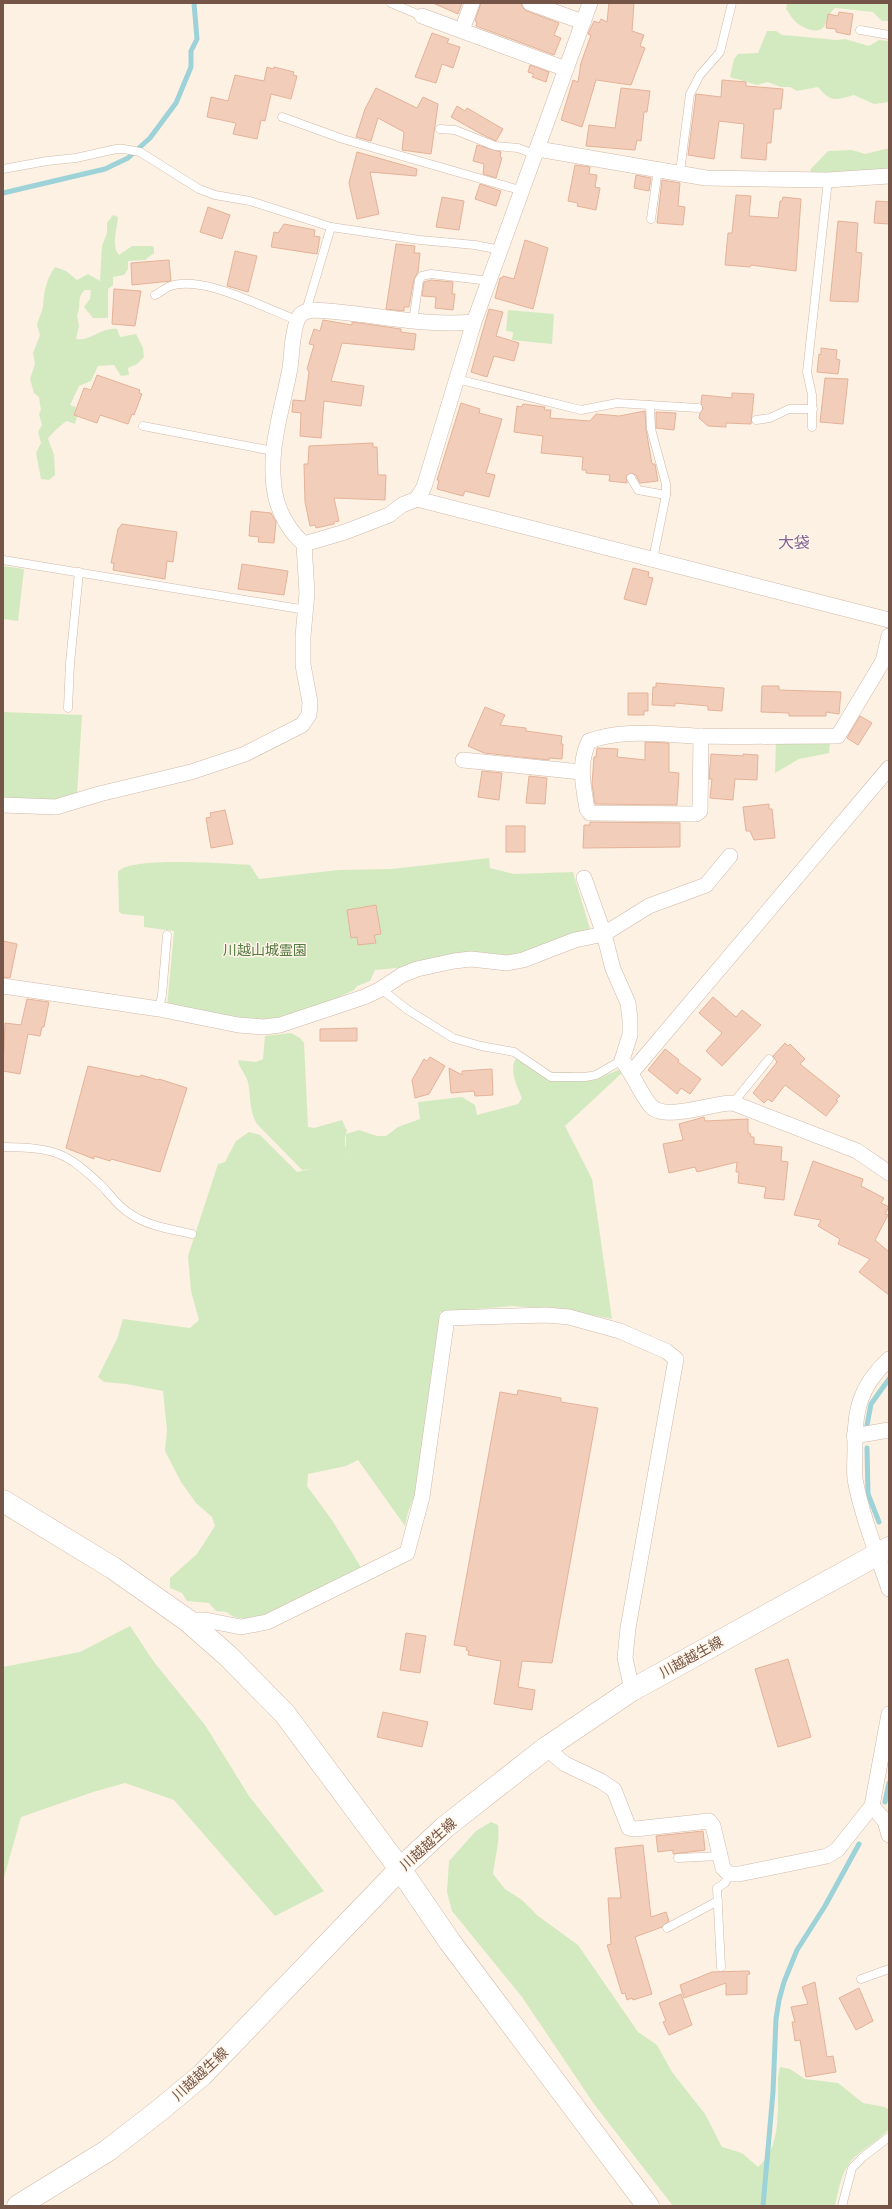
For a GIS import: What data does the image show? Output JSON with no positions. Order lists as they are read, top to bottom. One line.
{"streets":{"main road":["川越越生線"]},"districts":["大袋"],"parks":["川越山城霊園"]}
